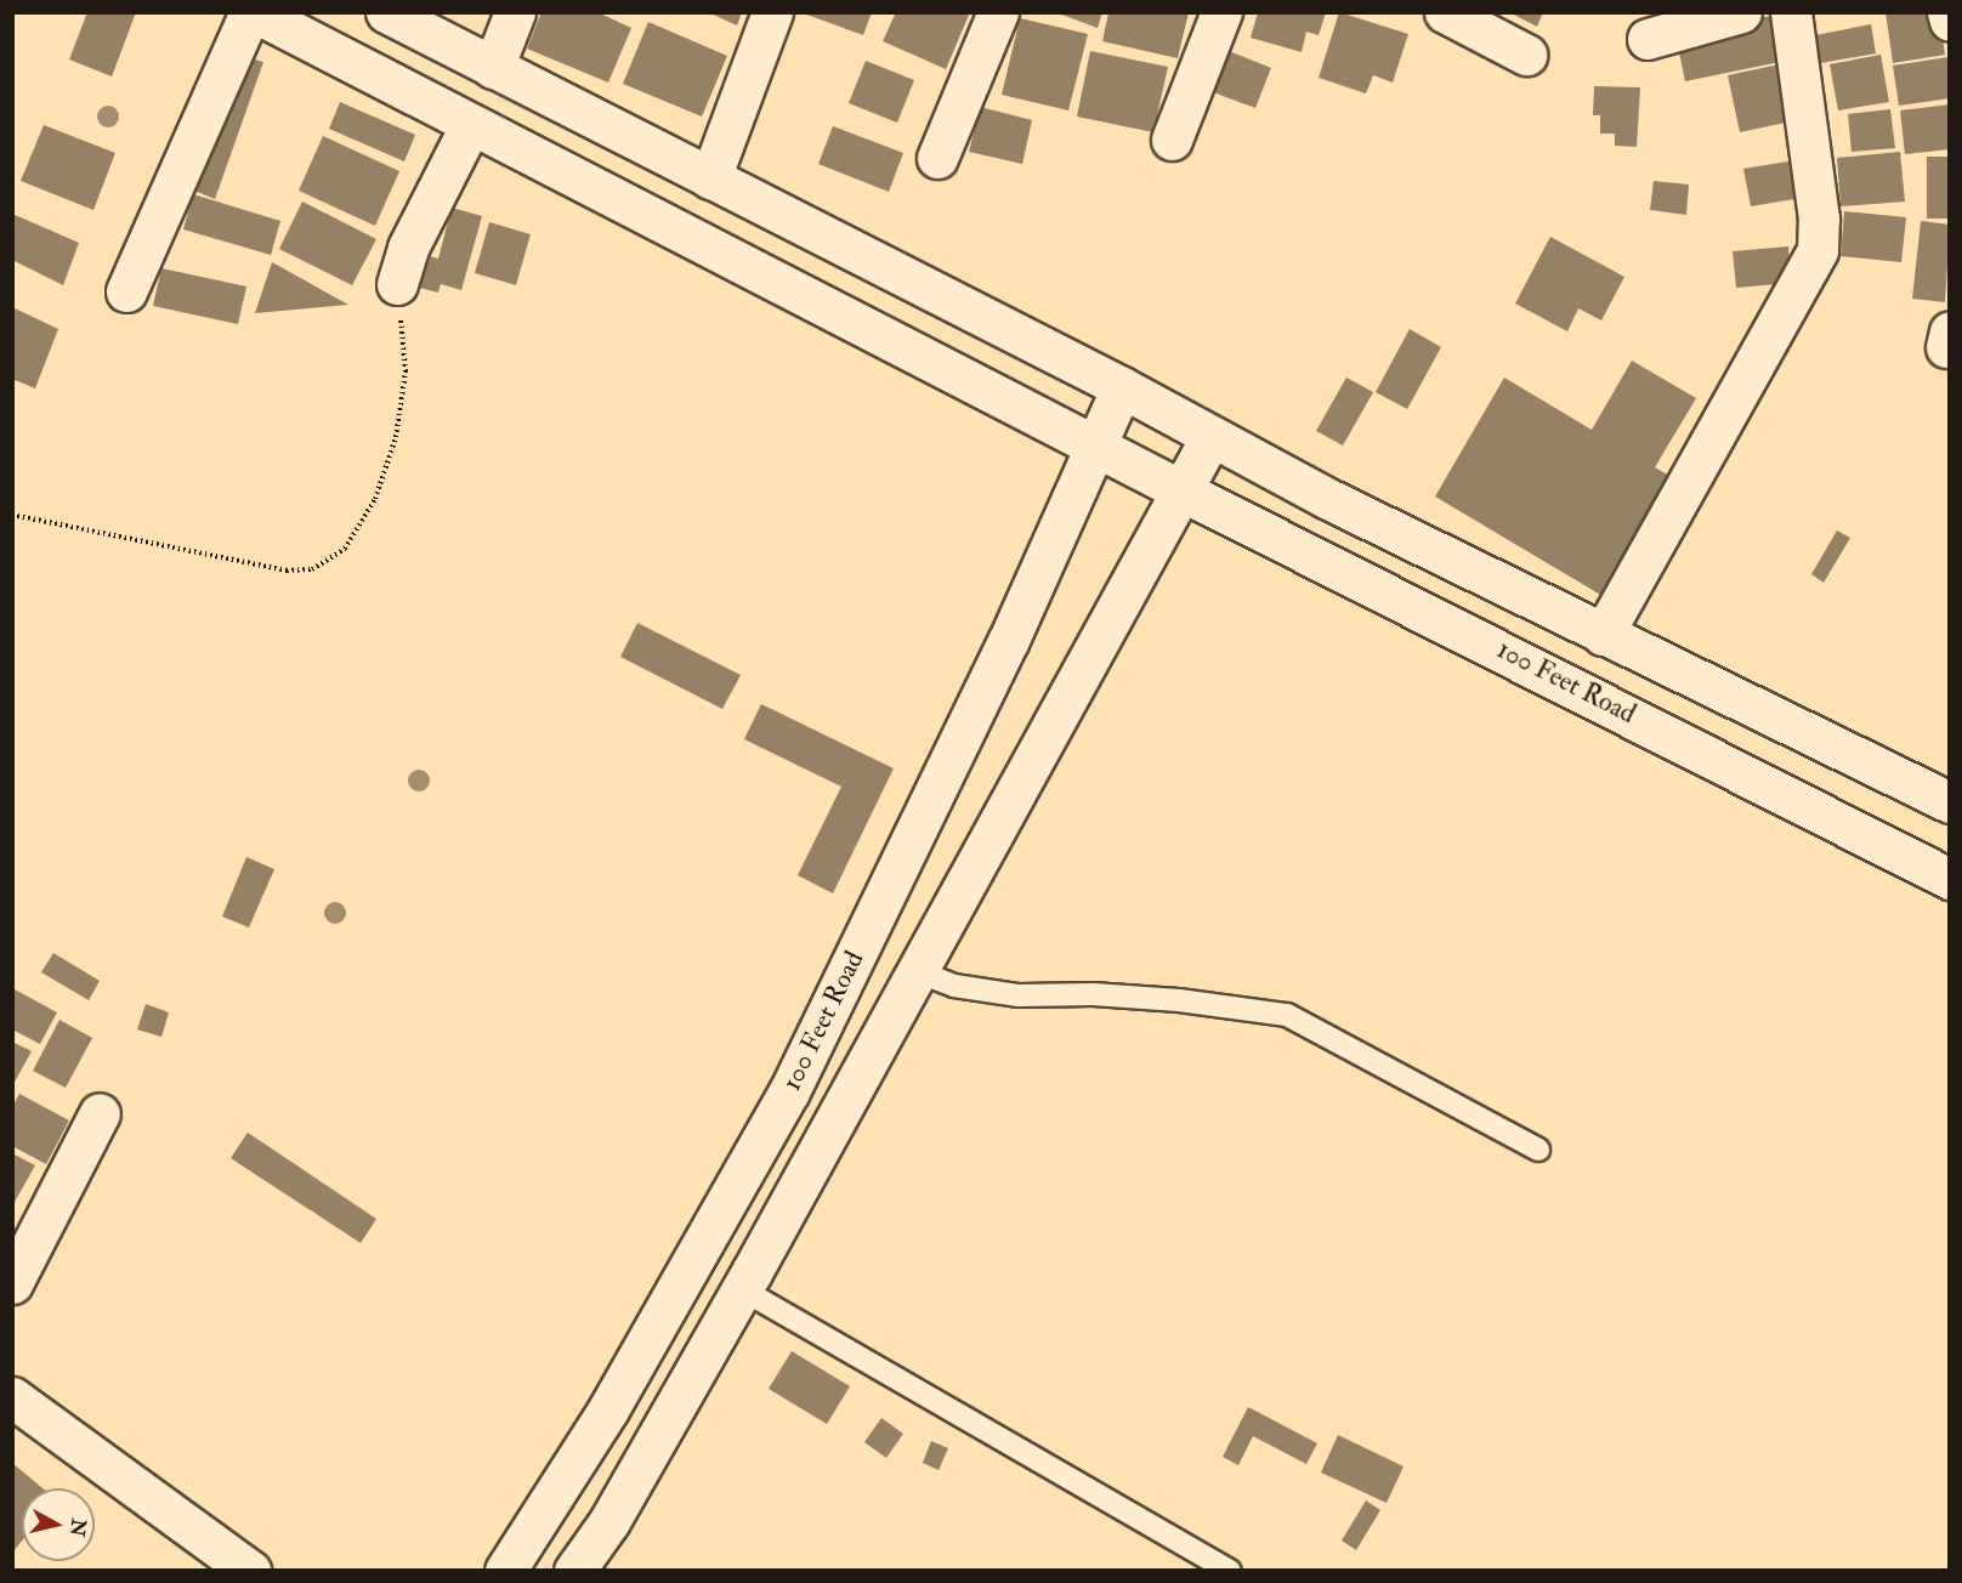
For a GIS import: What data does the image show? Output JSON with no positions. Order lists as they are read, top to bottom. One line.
{"streets":{"main road":["100 Feet Road"]},"north":"right"}
